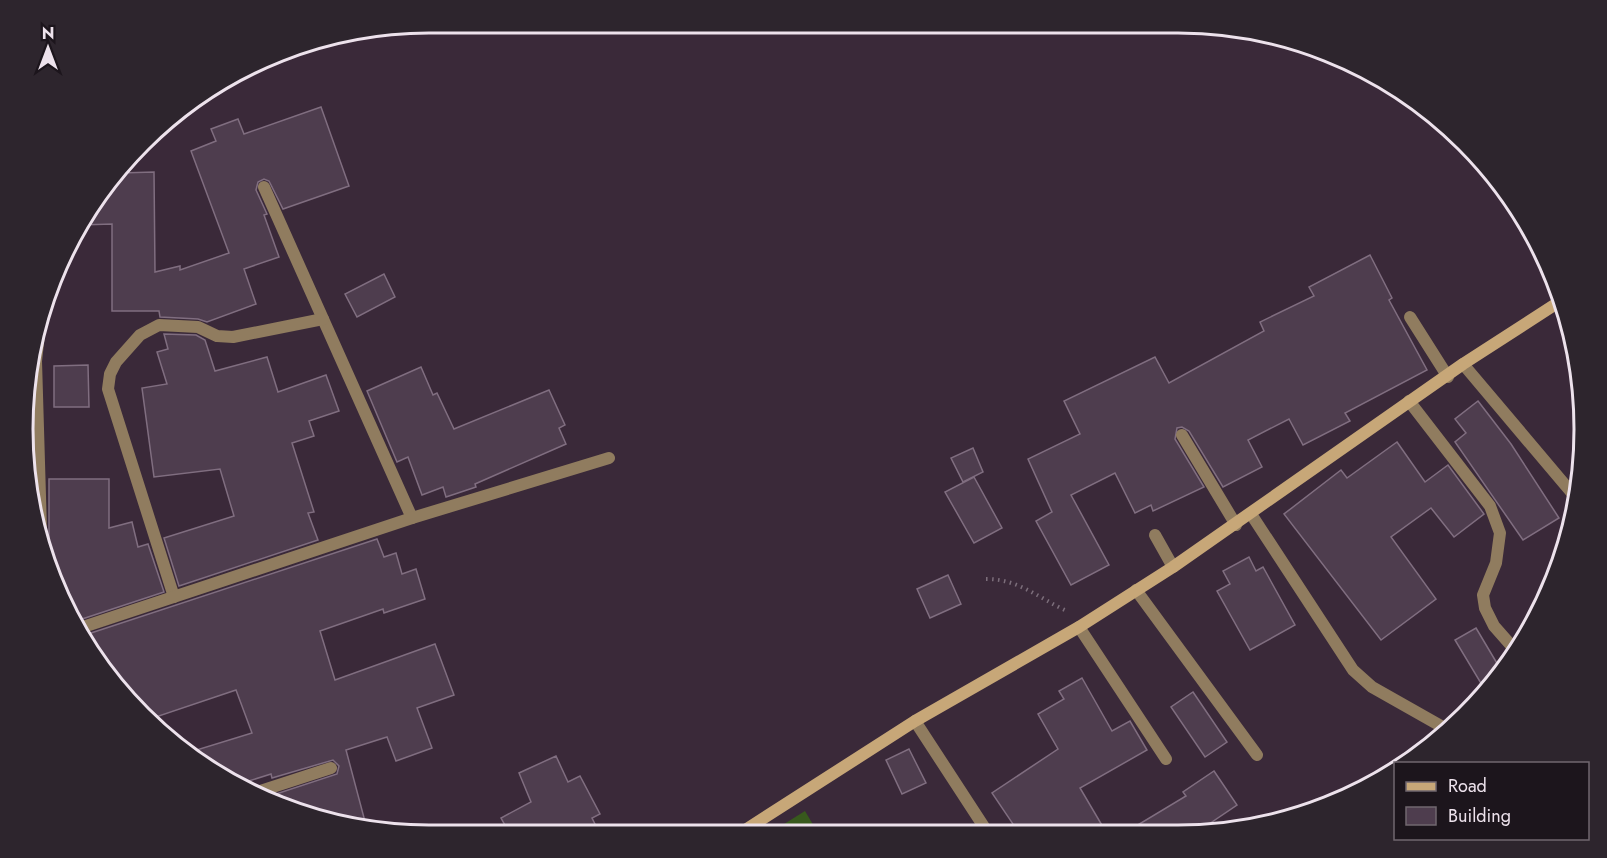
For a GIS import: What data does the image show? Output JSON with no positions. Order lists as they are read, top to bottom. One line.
{"legend":["Road","Building"],"north":"top"}
